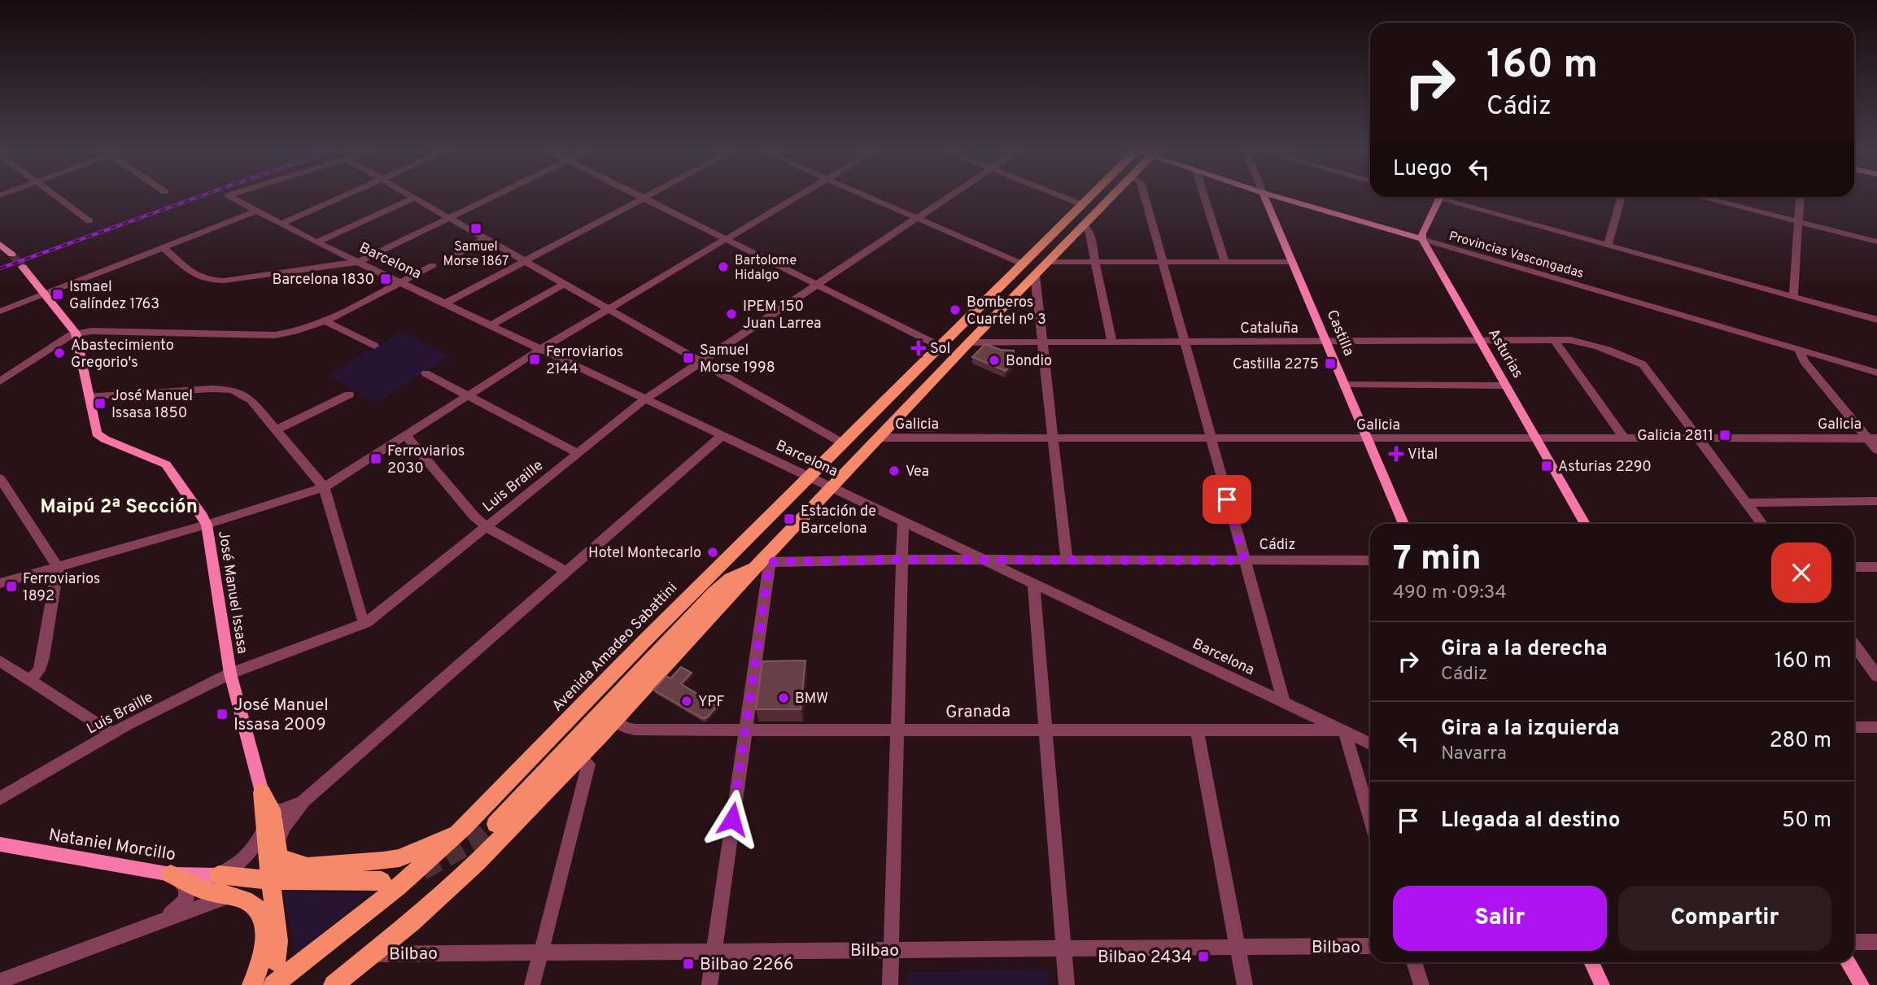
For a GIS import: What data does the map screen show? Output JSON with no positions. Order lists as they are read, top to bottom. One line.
{"streets":{"main road":["Avenida Amadeo Sabattini"],"street":["Provincias Vascongadas","Barcelona","Cataluña","Castilla","Asturias","Galicia","Luis Braille","Cádiz","José Manuel Issasa","Granada","Nataniel Morcillo","Bilbao"]},"crossings":[["Provincias Vascongadas","Asturias"],["Barcelona","Luis Braille"],["Barcelona","Cádiz"],["Barcelona","Avenida Amadeo Sabattini"],["Barcelona","Granada"],["Cataluña","Castilla"],["Cataluña","Asturias"],["Cataluña","Galicia"],["Castilla","Galicia"],["Asturias","Galicia"],["Luis Braille","José Manuel Issasa"]],"districts":["Maipú 2ª Sección"],"places":{"transit":["Samuel Morse 1867","Barcelona 1830","Ismael Galíndez 1763","Samuel Morse 1998","Ferroviarios 2144","Castilla 2275","José Manuel Issasa 1850","Galicia 2811","Ferroviarios 2030","Asturias 2290","Estación de Barcelona","Ferroviarios 1892","José Manuel Issasa 2009","Bilbao 2434","Bilbao 2266"],"other":["Bartolome Hidalgo","Bomberos Cuartel nº 3","IPEM 150 Juan Larrea","Abastecimiento Gregorio's","Bondio","Vea","Hotel Montecarlo","BMW","YPF"],"health":["Sol","Vital"]},"page":{"turn":["160 m","Cádiz"],"then":"Luego","heading":["7 min","490 m · 09:34"],"list":[{"name":"Gira a la derecha","note":"Cádiz","value":"160 m"},{"name":"Gira a la izquierda","note":"Navarra","value":"280 m"},{"name":"Llegada al destino","value":"50 m"}],"buttons":["Salir","Compartir"]}}
